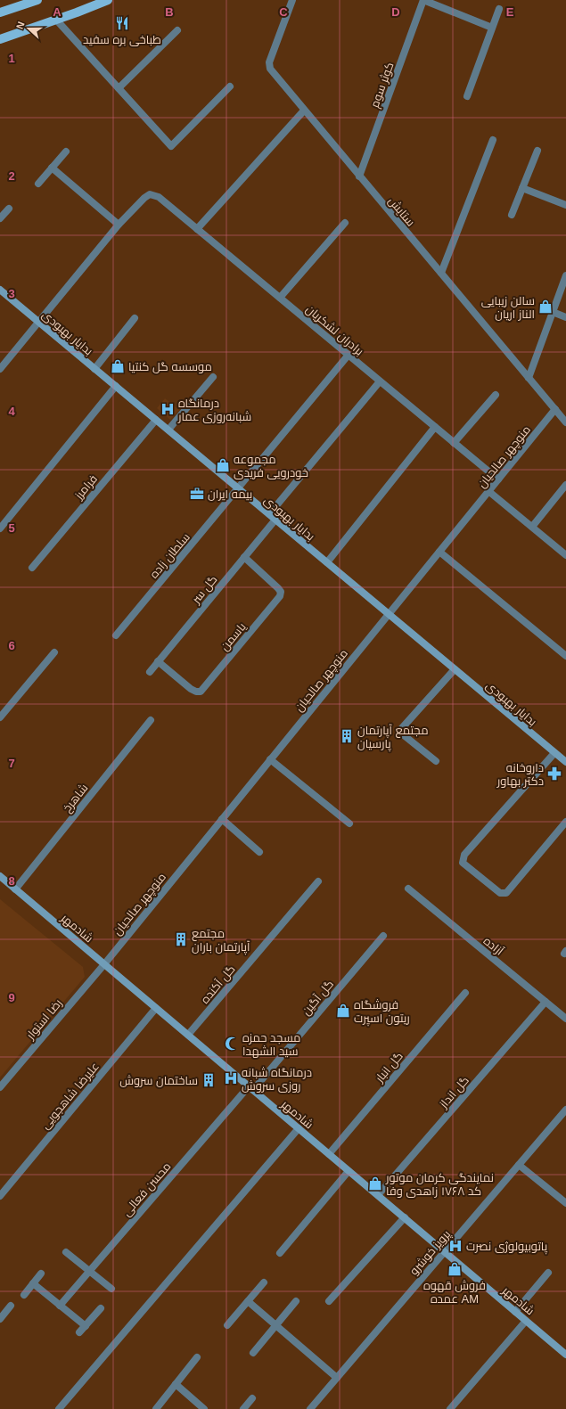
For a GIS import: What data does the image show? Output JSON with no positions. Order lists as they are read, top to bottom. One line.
{"streets":{"main road":["بدایار بهبودی","شادمهر"],"street":["کوثر سوم","ستایش","برادران لشکریان","منوچهر صالحیان","فرامرز","سلطان زاده","گل سر","یاسمن","شاهرخ","آزاده","گل آکنده","گل آگین","رضا استوار","گل انبار","گل انداز","علیرضا شاهجویی","محسن فعالی","پرویز خوشرو"]},"crossings":[["کوثر سوم","ستایش"],["ستایش","منوچهر صالحیان"],["برادران لشکریان","منوچهر صالحیان"],["برادران لشکریان","سلطان زاده"],["بدایار بهبودی","منوچهر صالحیان"],["بدایار بهبودی","فرامرز"],["بدایار بهبودی","سلطان زاده"],["بدایار بهبودی","گل سر"],["منوچهر صالحیان","شادمهر"],["منوچهر صالحیان","رضا استوار"],["گل سر","یاسمن"],["شاهرخ","شادمهر"],["شادمهر","گل آکنده"],["شادمهر","گل آگین"],["شادمهر","رضا استوار"],["شادمهر","گل انبار"],["شادمهر","گل انداز"],["شادمهر","علیرضا شاهجویی"],["شادمهر","محسن فعالی"],["شادمهر","پرویز خوشرو"],["آزاده","گل انداز"],["گل آگین","محسن فعالی"]],"places":{"restaurant":["طباخی بره سفید"],"shop":["سالن زیبایی الناز اریان","موسسه گل کنتیا","مجموعه خودرویی فریدی","فروشگاه ریتون اسپرت","نمایندگی کرمان موتور کد ۱۷۶۸ زاهدی وفا","فروش قهوه عمده AM"],"hospital":["درمانگاه شبانه‌روزی عمار","درمانگاه شبانه روزی سروش","پاتوبیولوژی نصرت"],"office":["بیمه ایران"],"building":["مجتمع آپارتمان پارسیان","مجتمع آپارتمان باران","ساختمان سروش"],"pharmacy":["داروخانه دکتر بهاور"],"mosque":["مسجد حمزه سید الشهدا"]},"north":"left","grid":{"columns":["A","B","C","D","E"],"rows":["1","2","3","4","5","6","7","8","9"]}}
